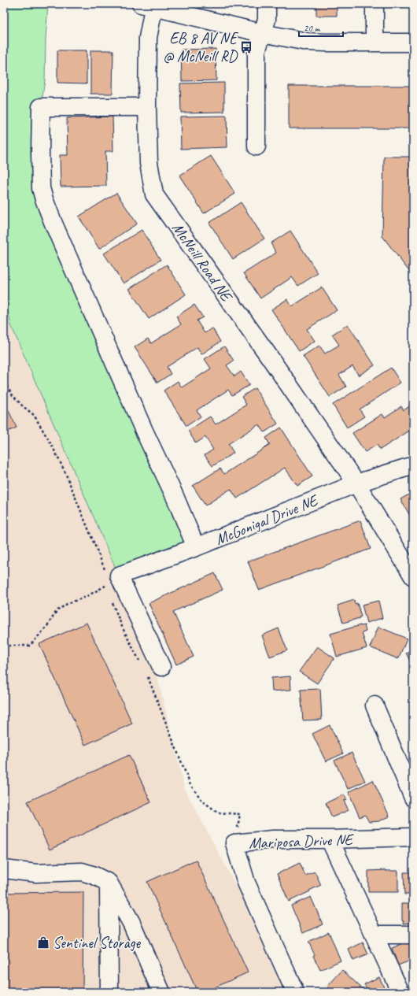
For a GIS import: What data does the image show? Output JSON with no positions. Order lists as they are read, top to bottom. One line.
{"streets":{"street":["McNeill Road NE","McGonigal Drive NE","Mariposa Drive NE"]},"crossings":[["McNeill Road NE","McGonigal Drive NE"]],"places":{"bus stop":["EB 8 AV NE @ McNeill RD"],"shop":["Sentinel Storage"]},"scale_bar":"20 m"}
